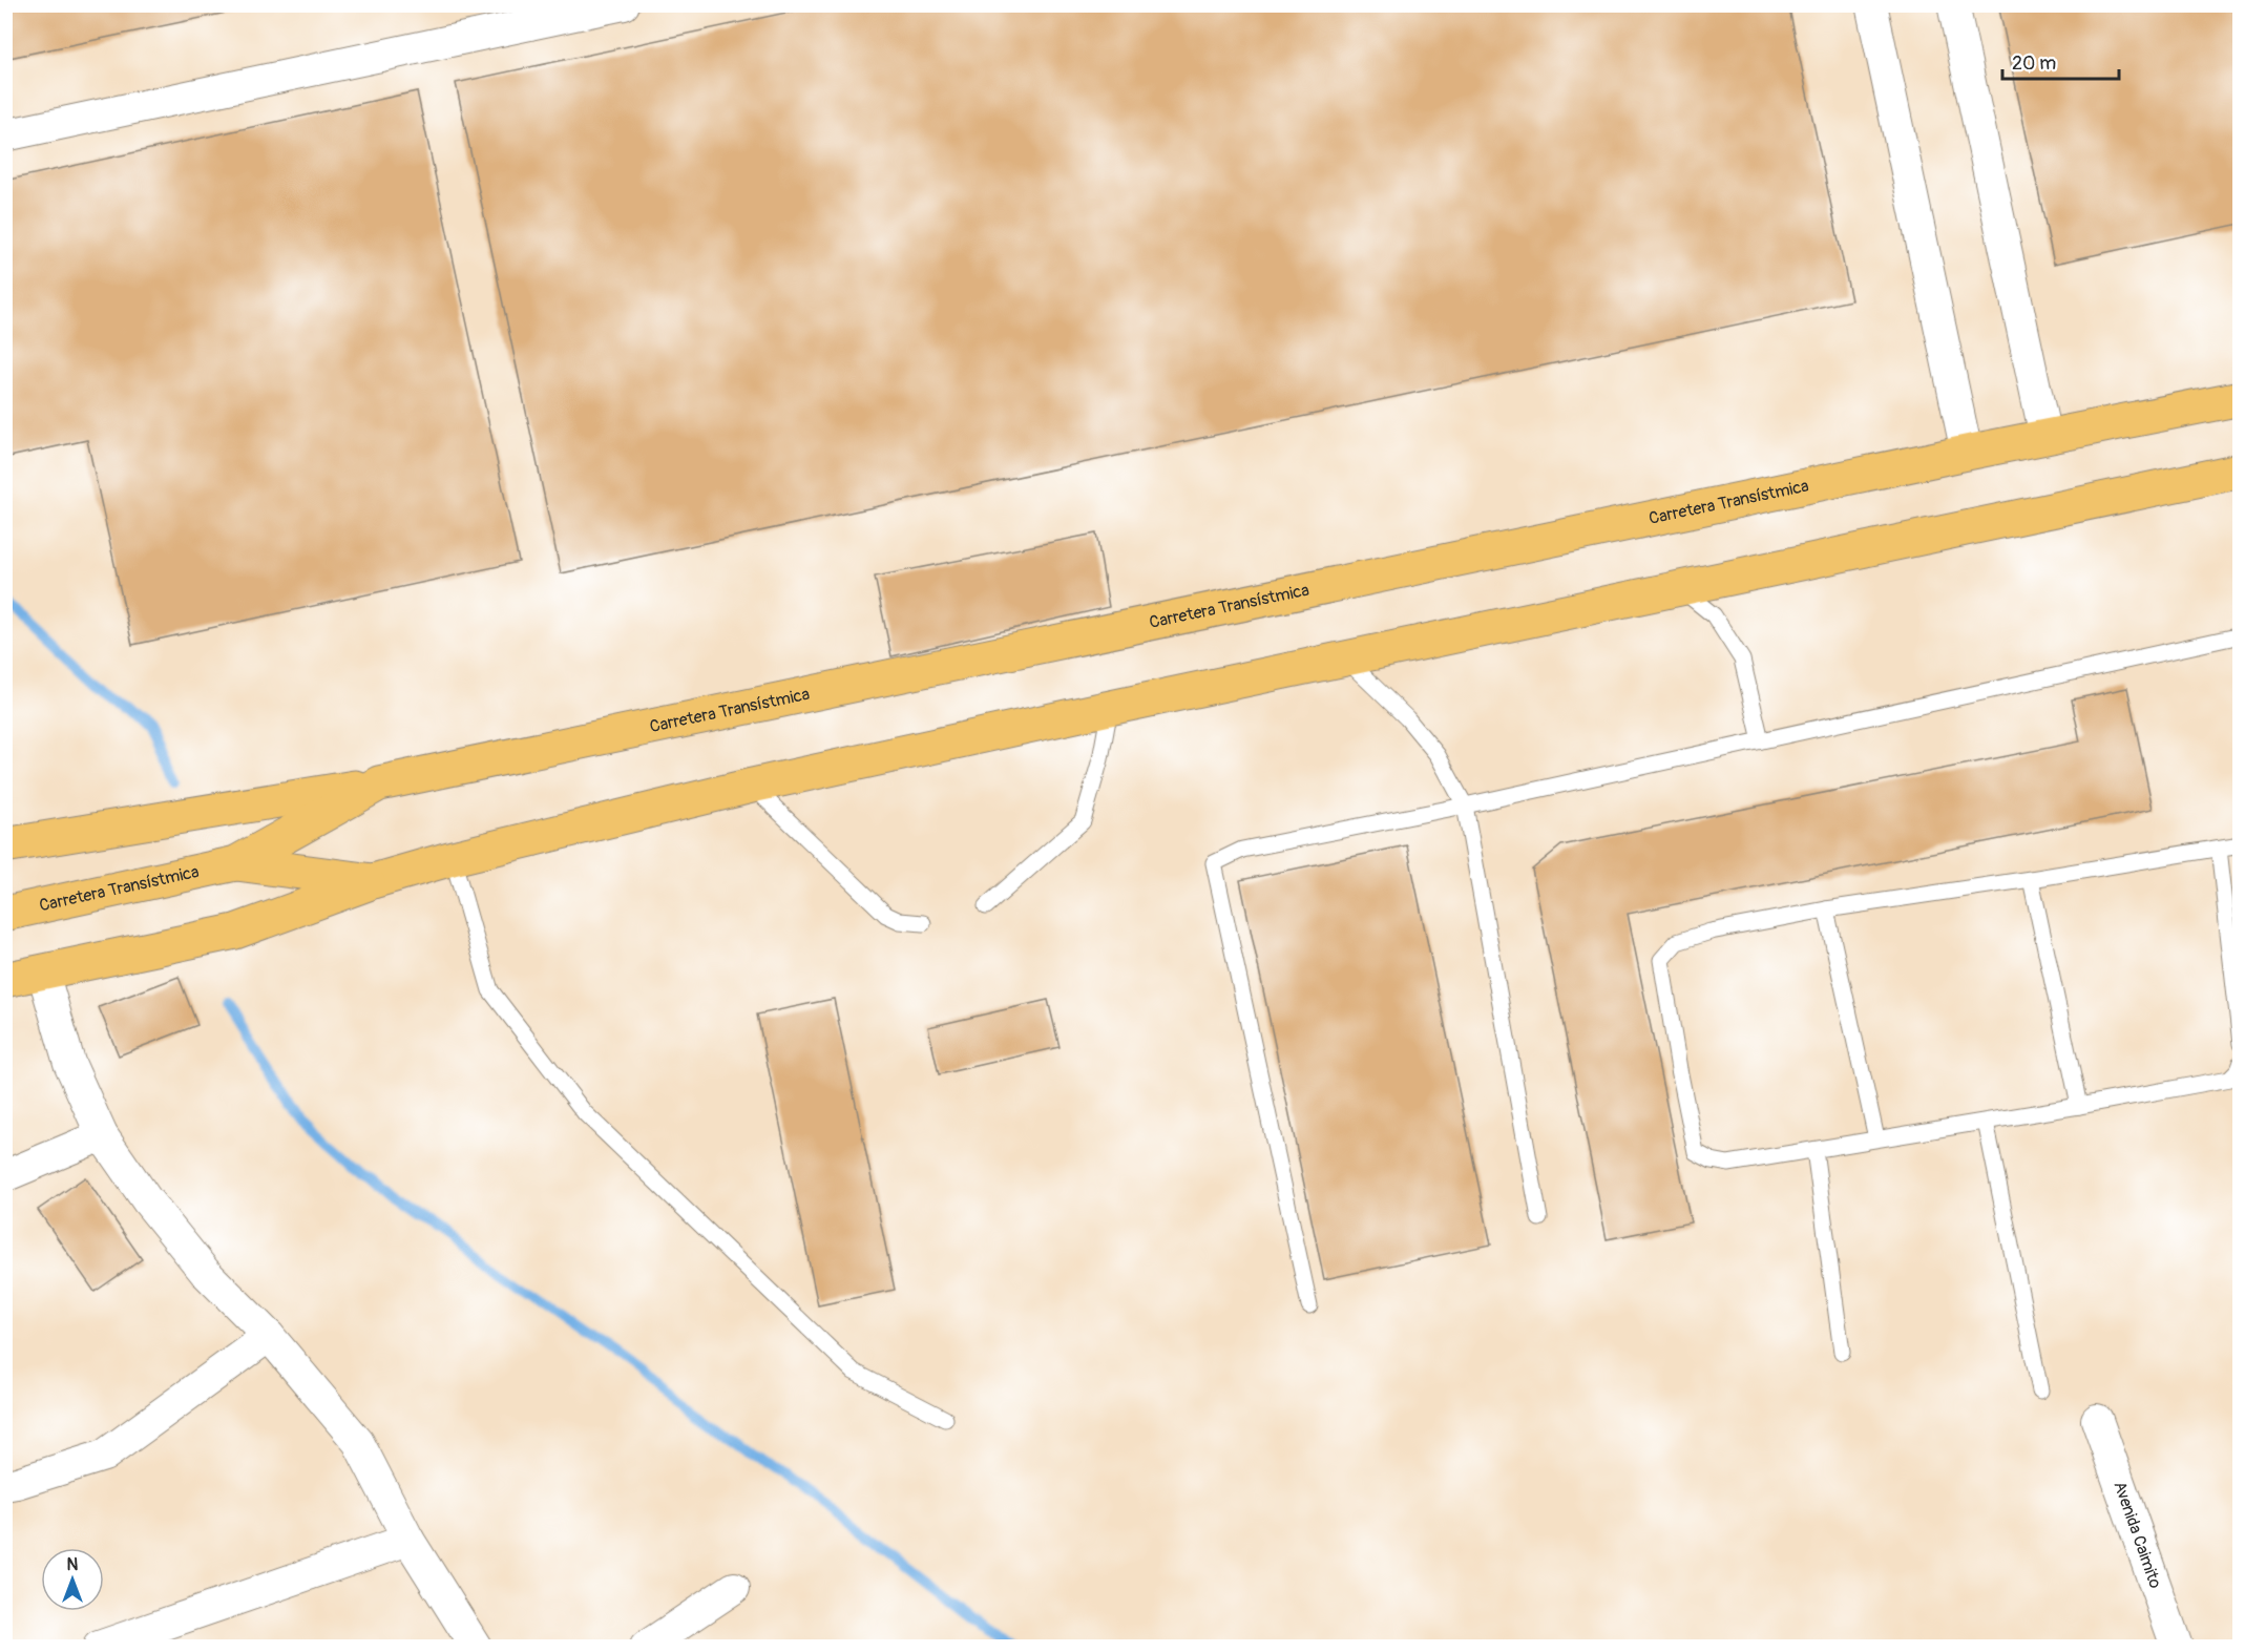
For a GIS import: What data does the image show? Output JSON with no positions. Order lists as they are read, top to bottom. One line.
{"streets":{"main road":["Carretera Transístmica"],"street":["Avenida Caimito"]},"scale_bar":"20 m","north":"top"}
